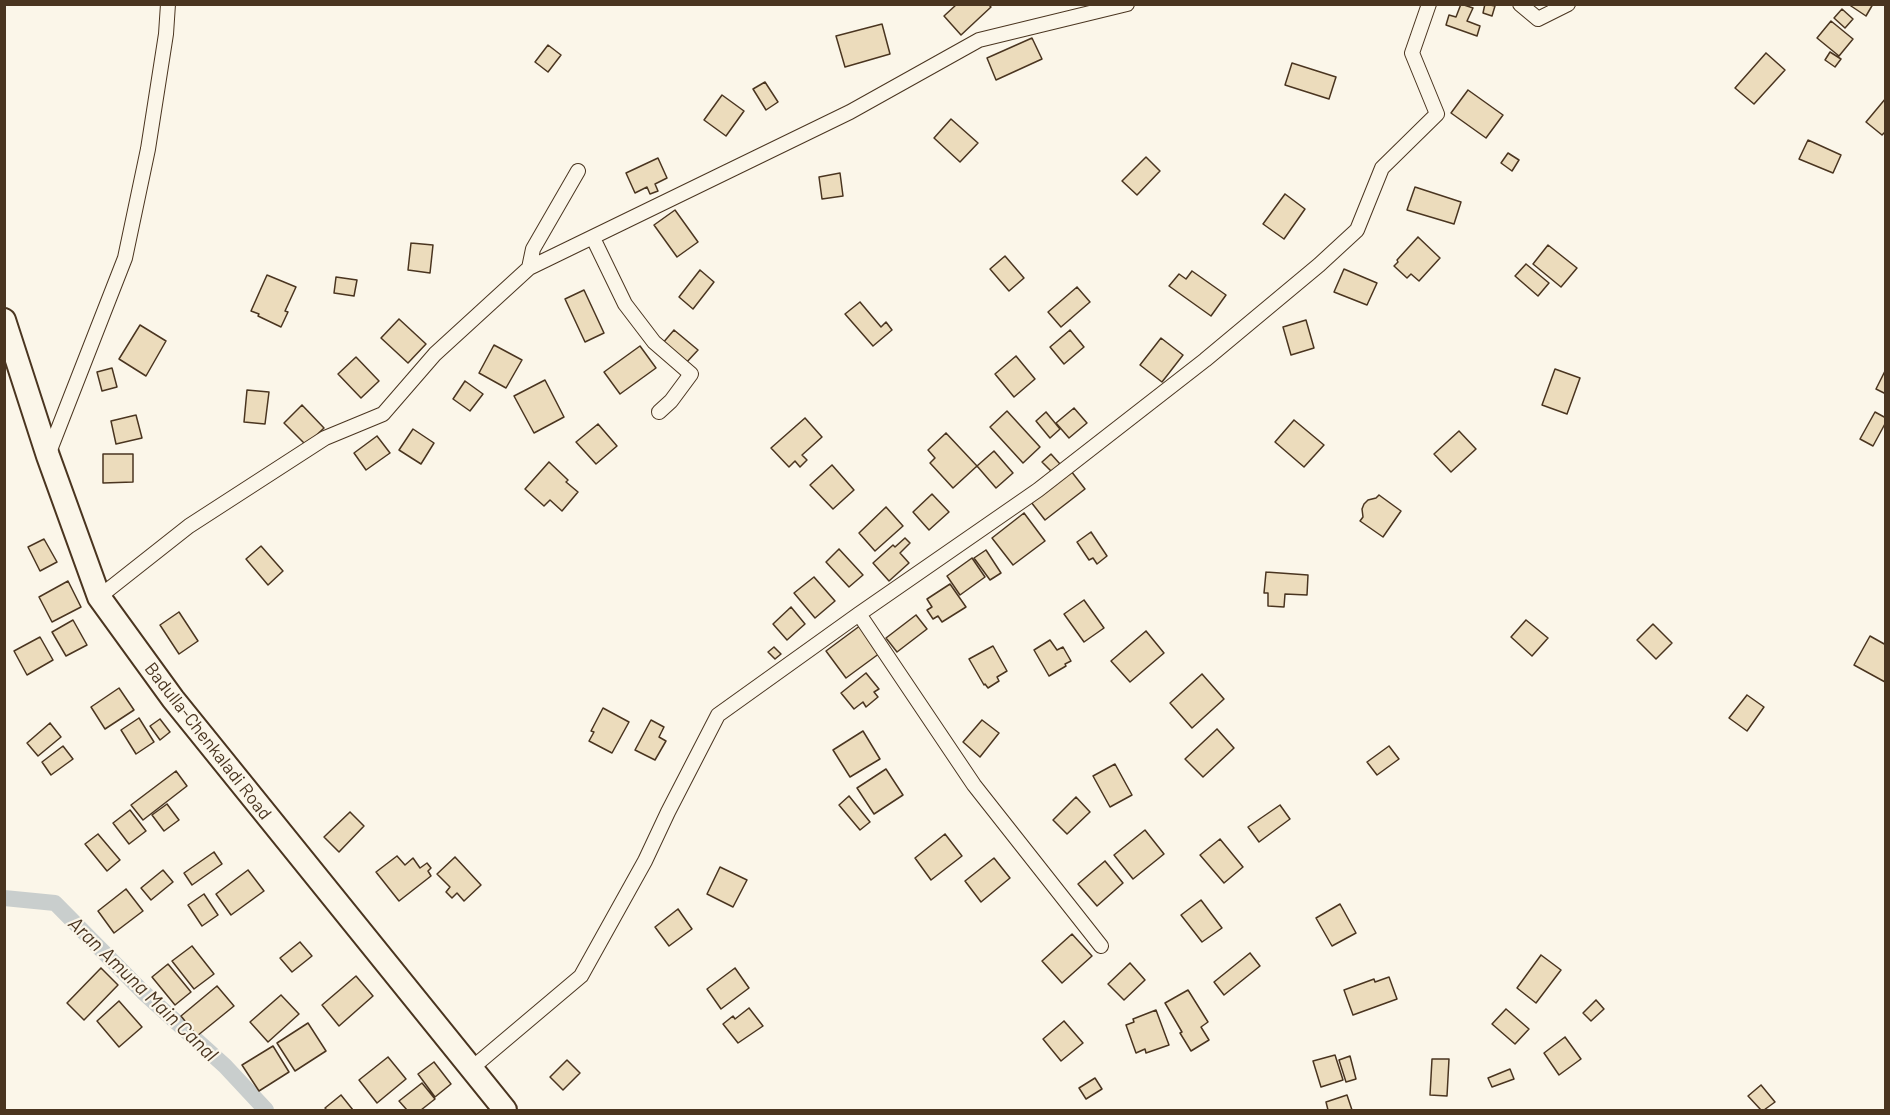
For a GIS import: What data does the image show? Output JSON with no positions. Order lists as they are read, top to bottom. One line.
{"streets":{"highway":["Badulla-Chenkaladi Road"]},"water":["Aran Amuna Main Canal"]}
